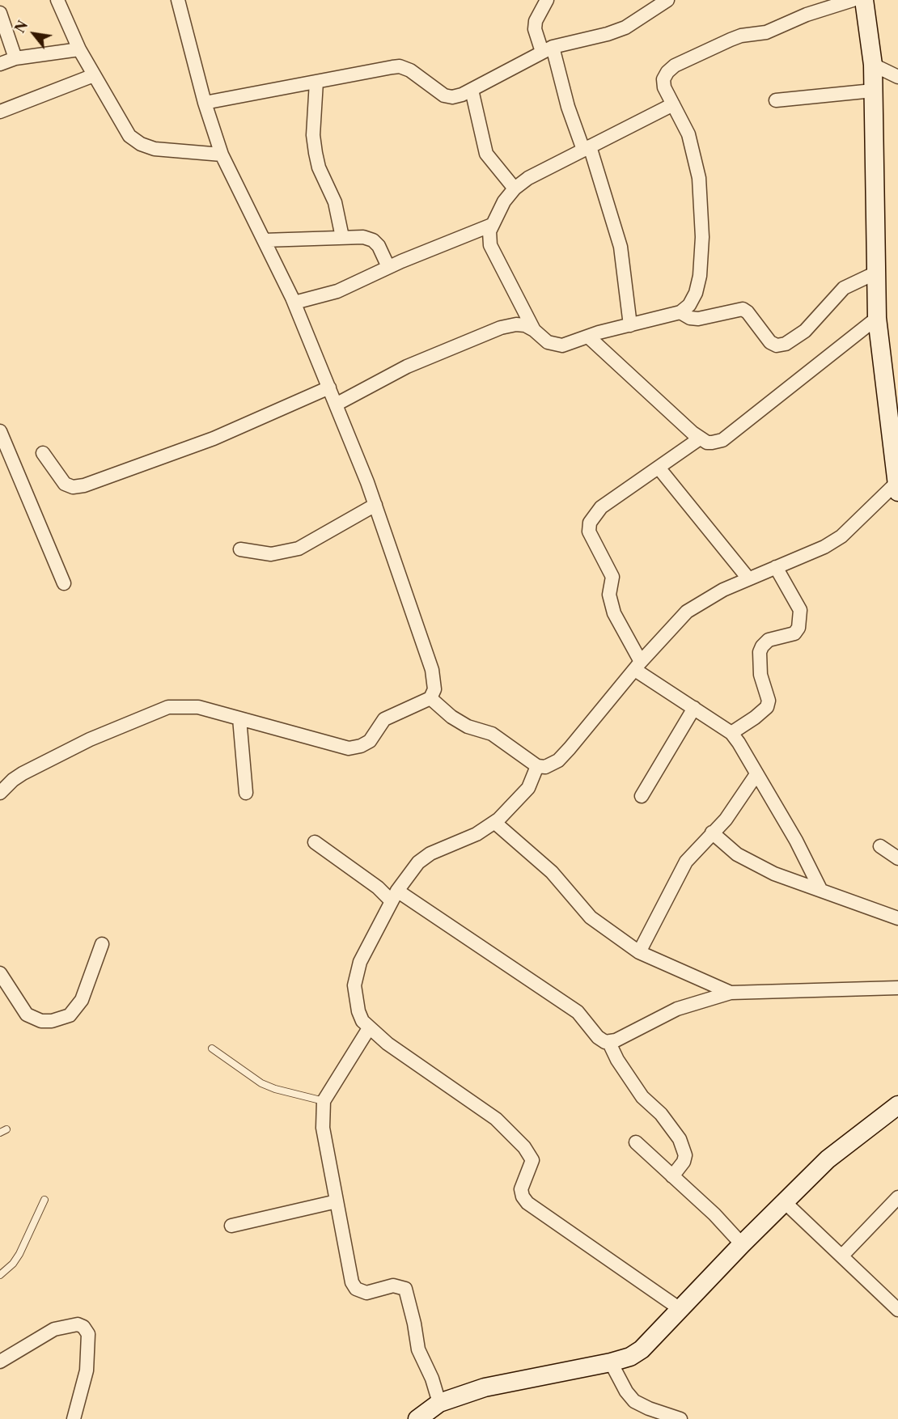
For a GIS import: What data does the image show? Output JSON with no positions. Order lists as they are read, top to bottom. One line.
{"north":"top left"}
